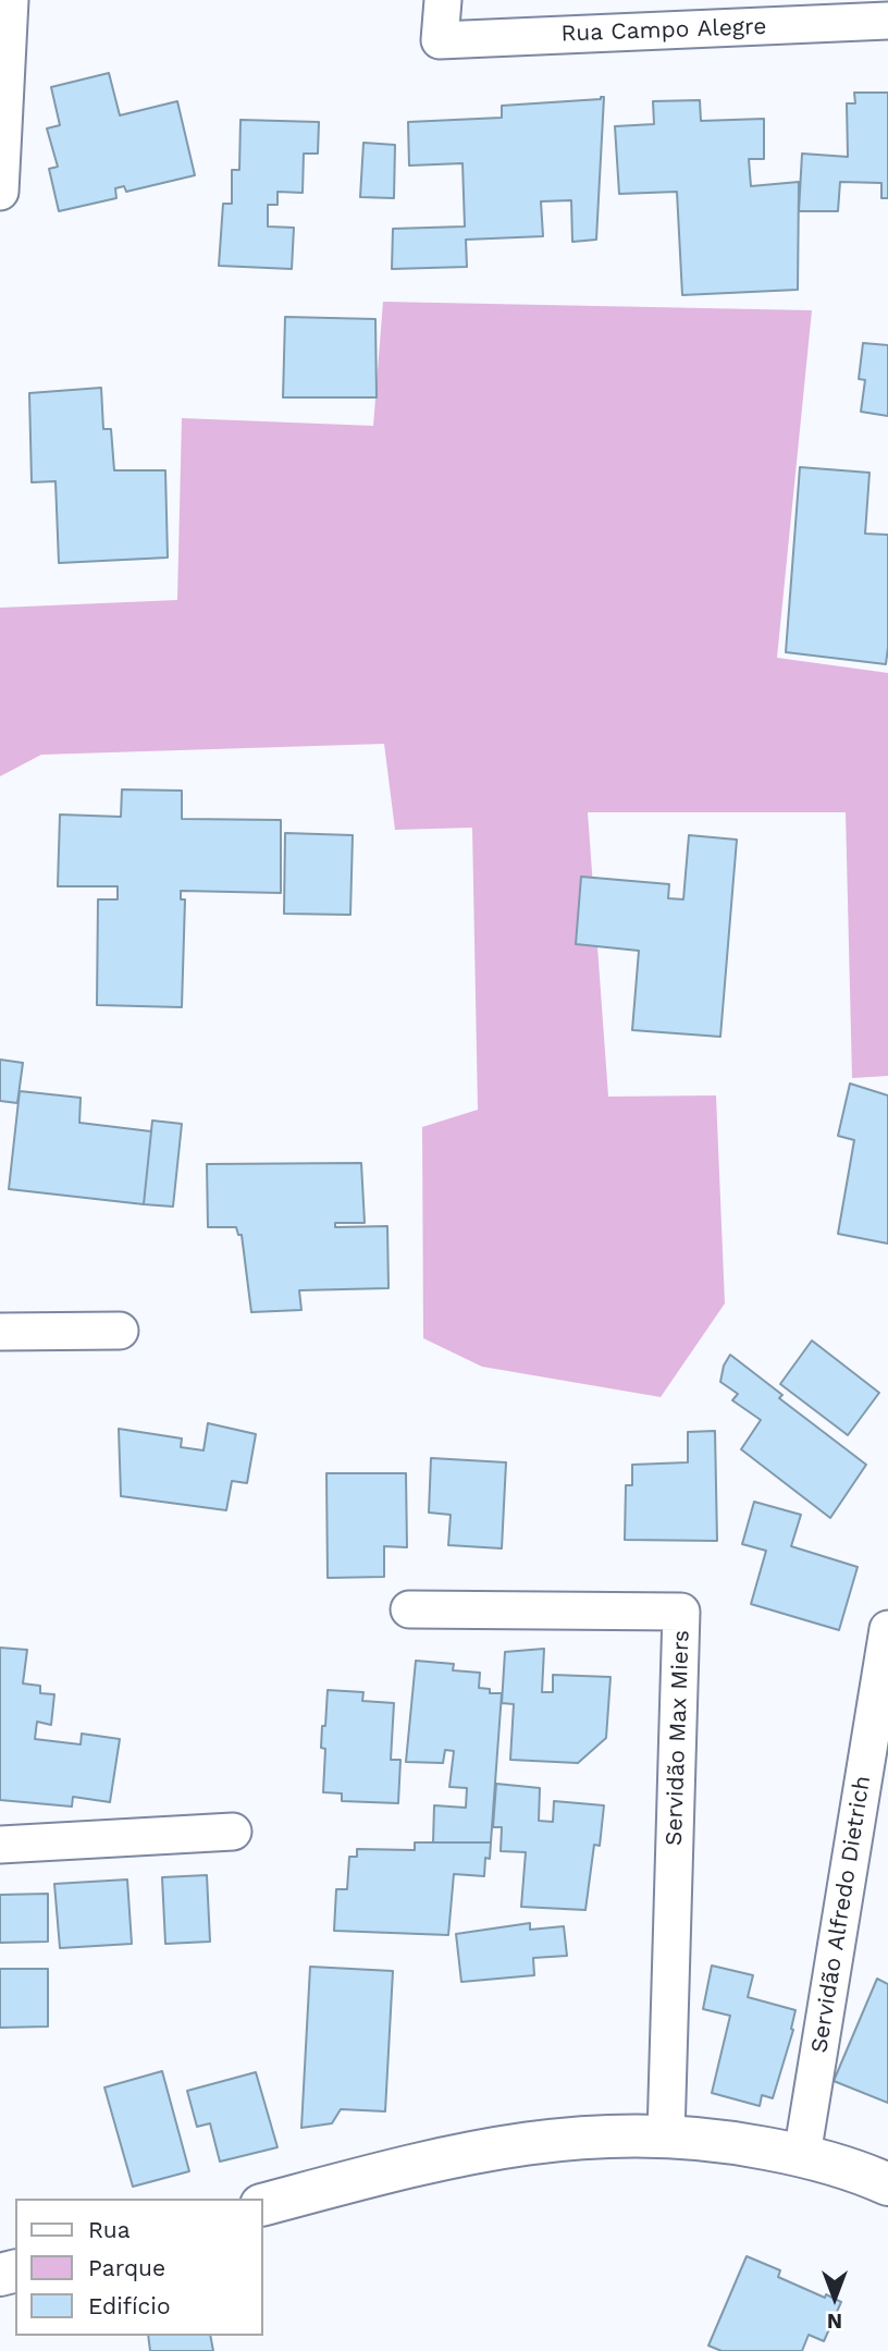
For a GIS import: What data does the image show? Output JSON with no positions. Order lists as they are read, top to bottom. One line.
{"streets":{"street":["Rua Campo Alegre","Servidão Max Miers","Servidão Alfredo Dietrich"]},"legend":["Rua","Parque","Edifício"],"north":"bottom"}
